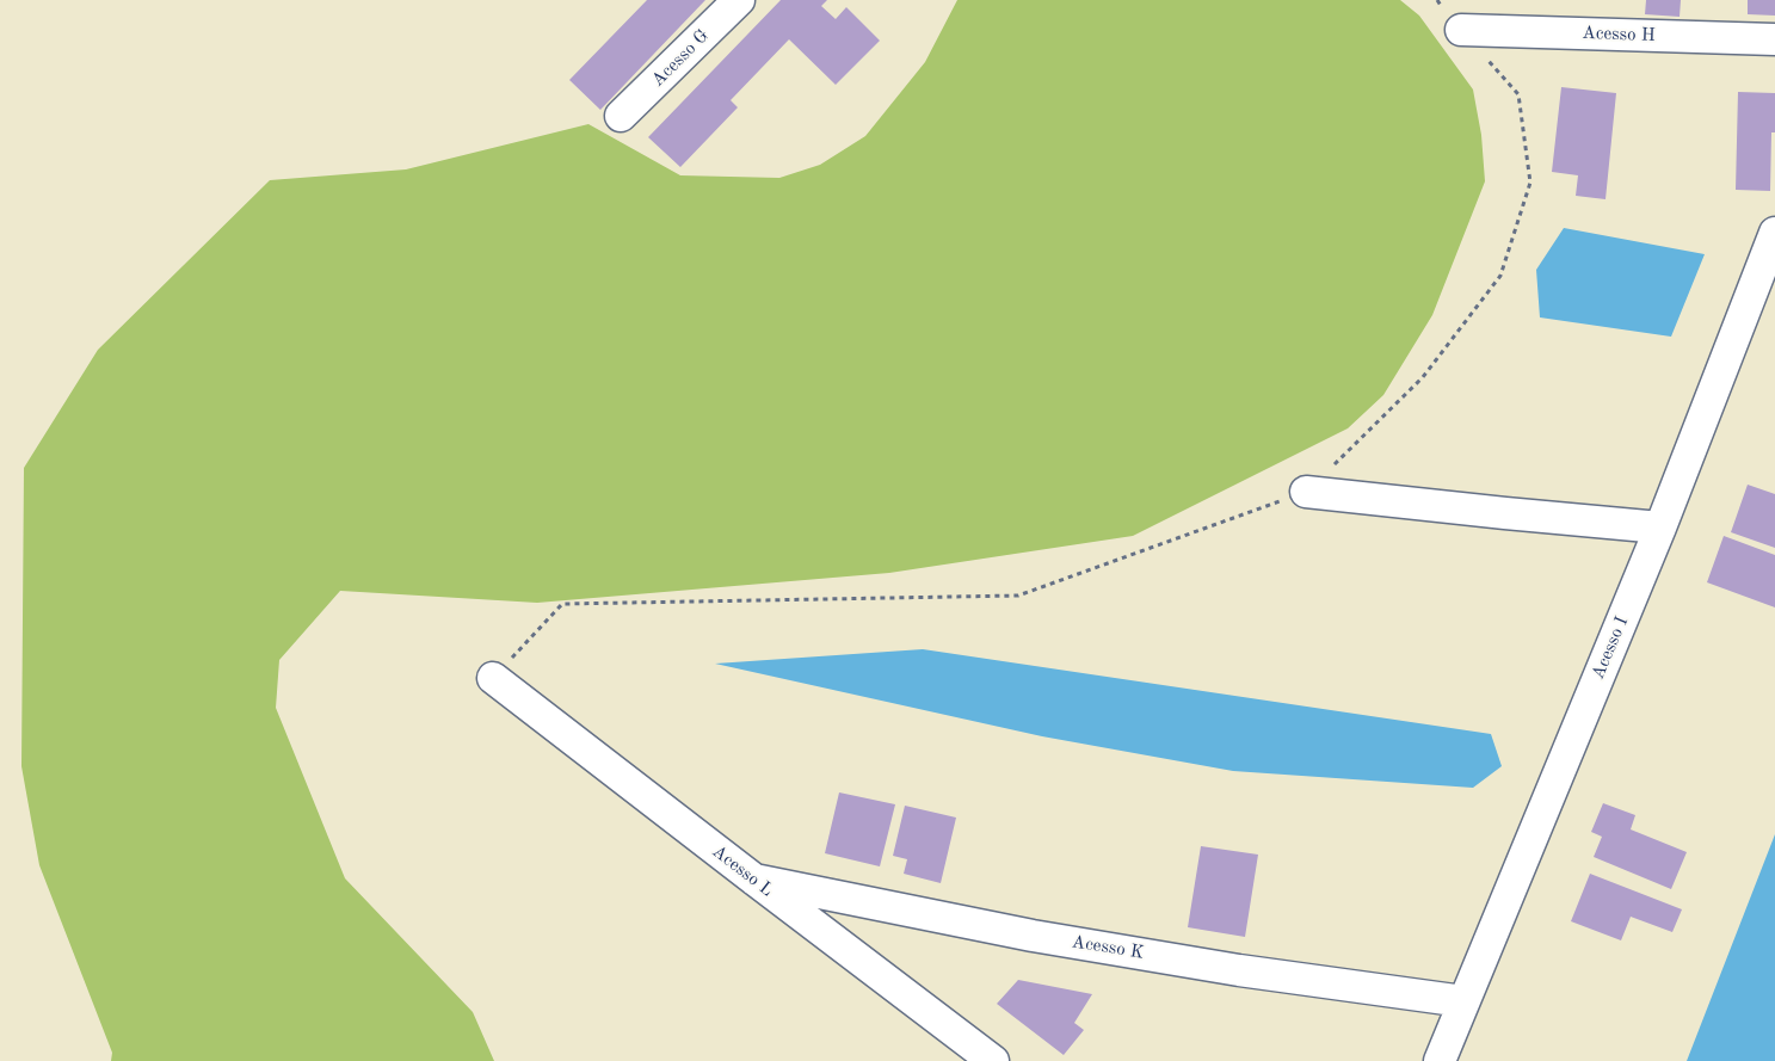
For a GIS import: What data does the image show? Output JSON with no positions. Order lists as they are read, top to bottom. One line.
{"streets":{"street":["Acesso H","Acesso G","Acesso I","Acesso L","Acesso K"]},"crossings":[["Acesso I","Acesso K"],["Acesso L","Acesso K"]]}
